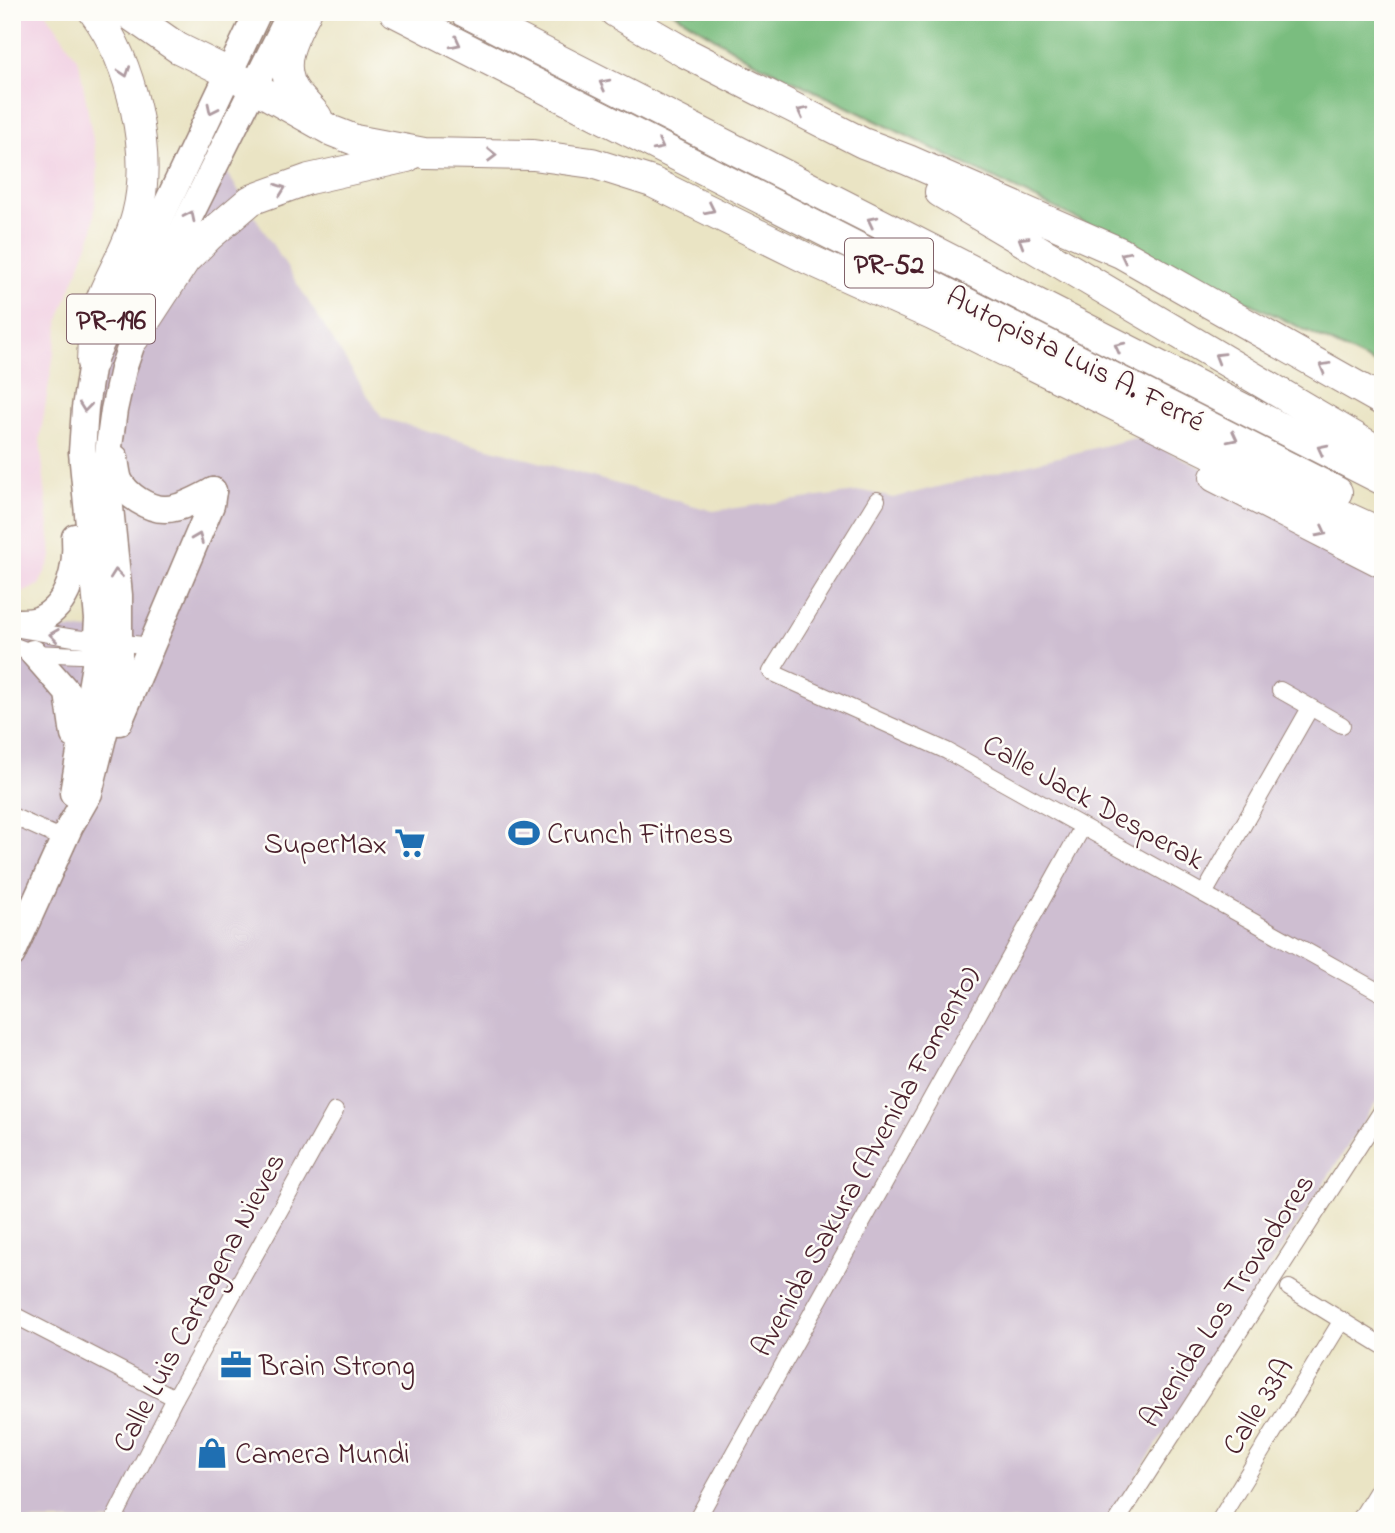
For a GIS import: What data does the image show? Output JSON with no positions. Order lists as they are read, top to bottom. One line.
{"streets":{"highway":["PR-52","Autopista Luis A. Ferré"],"main road":["PR-196"],"street":["Calle Jack Desperak","Avenida Sakura (Avenida Fomento)","Avenida Los Trovadores","Calle Luis Cartagena Nieves","Calle 33A"]},"crossings":[["Calle Jack Desperak","Avenida Sakura (Avenida Fomento)"]],"places":{"sports":["Crunch Fitness"],"supermarket":["SuperMax"],"office":["Brain Strong"],"shop":["Camera Mundi"]}}
